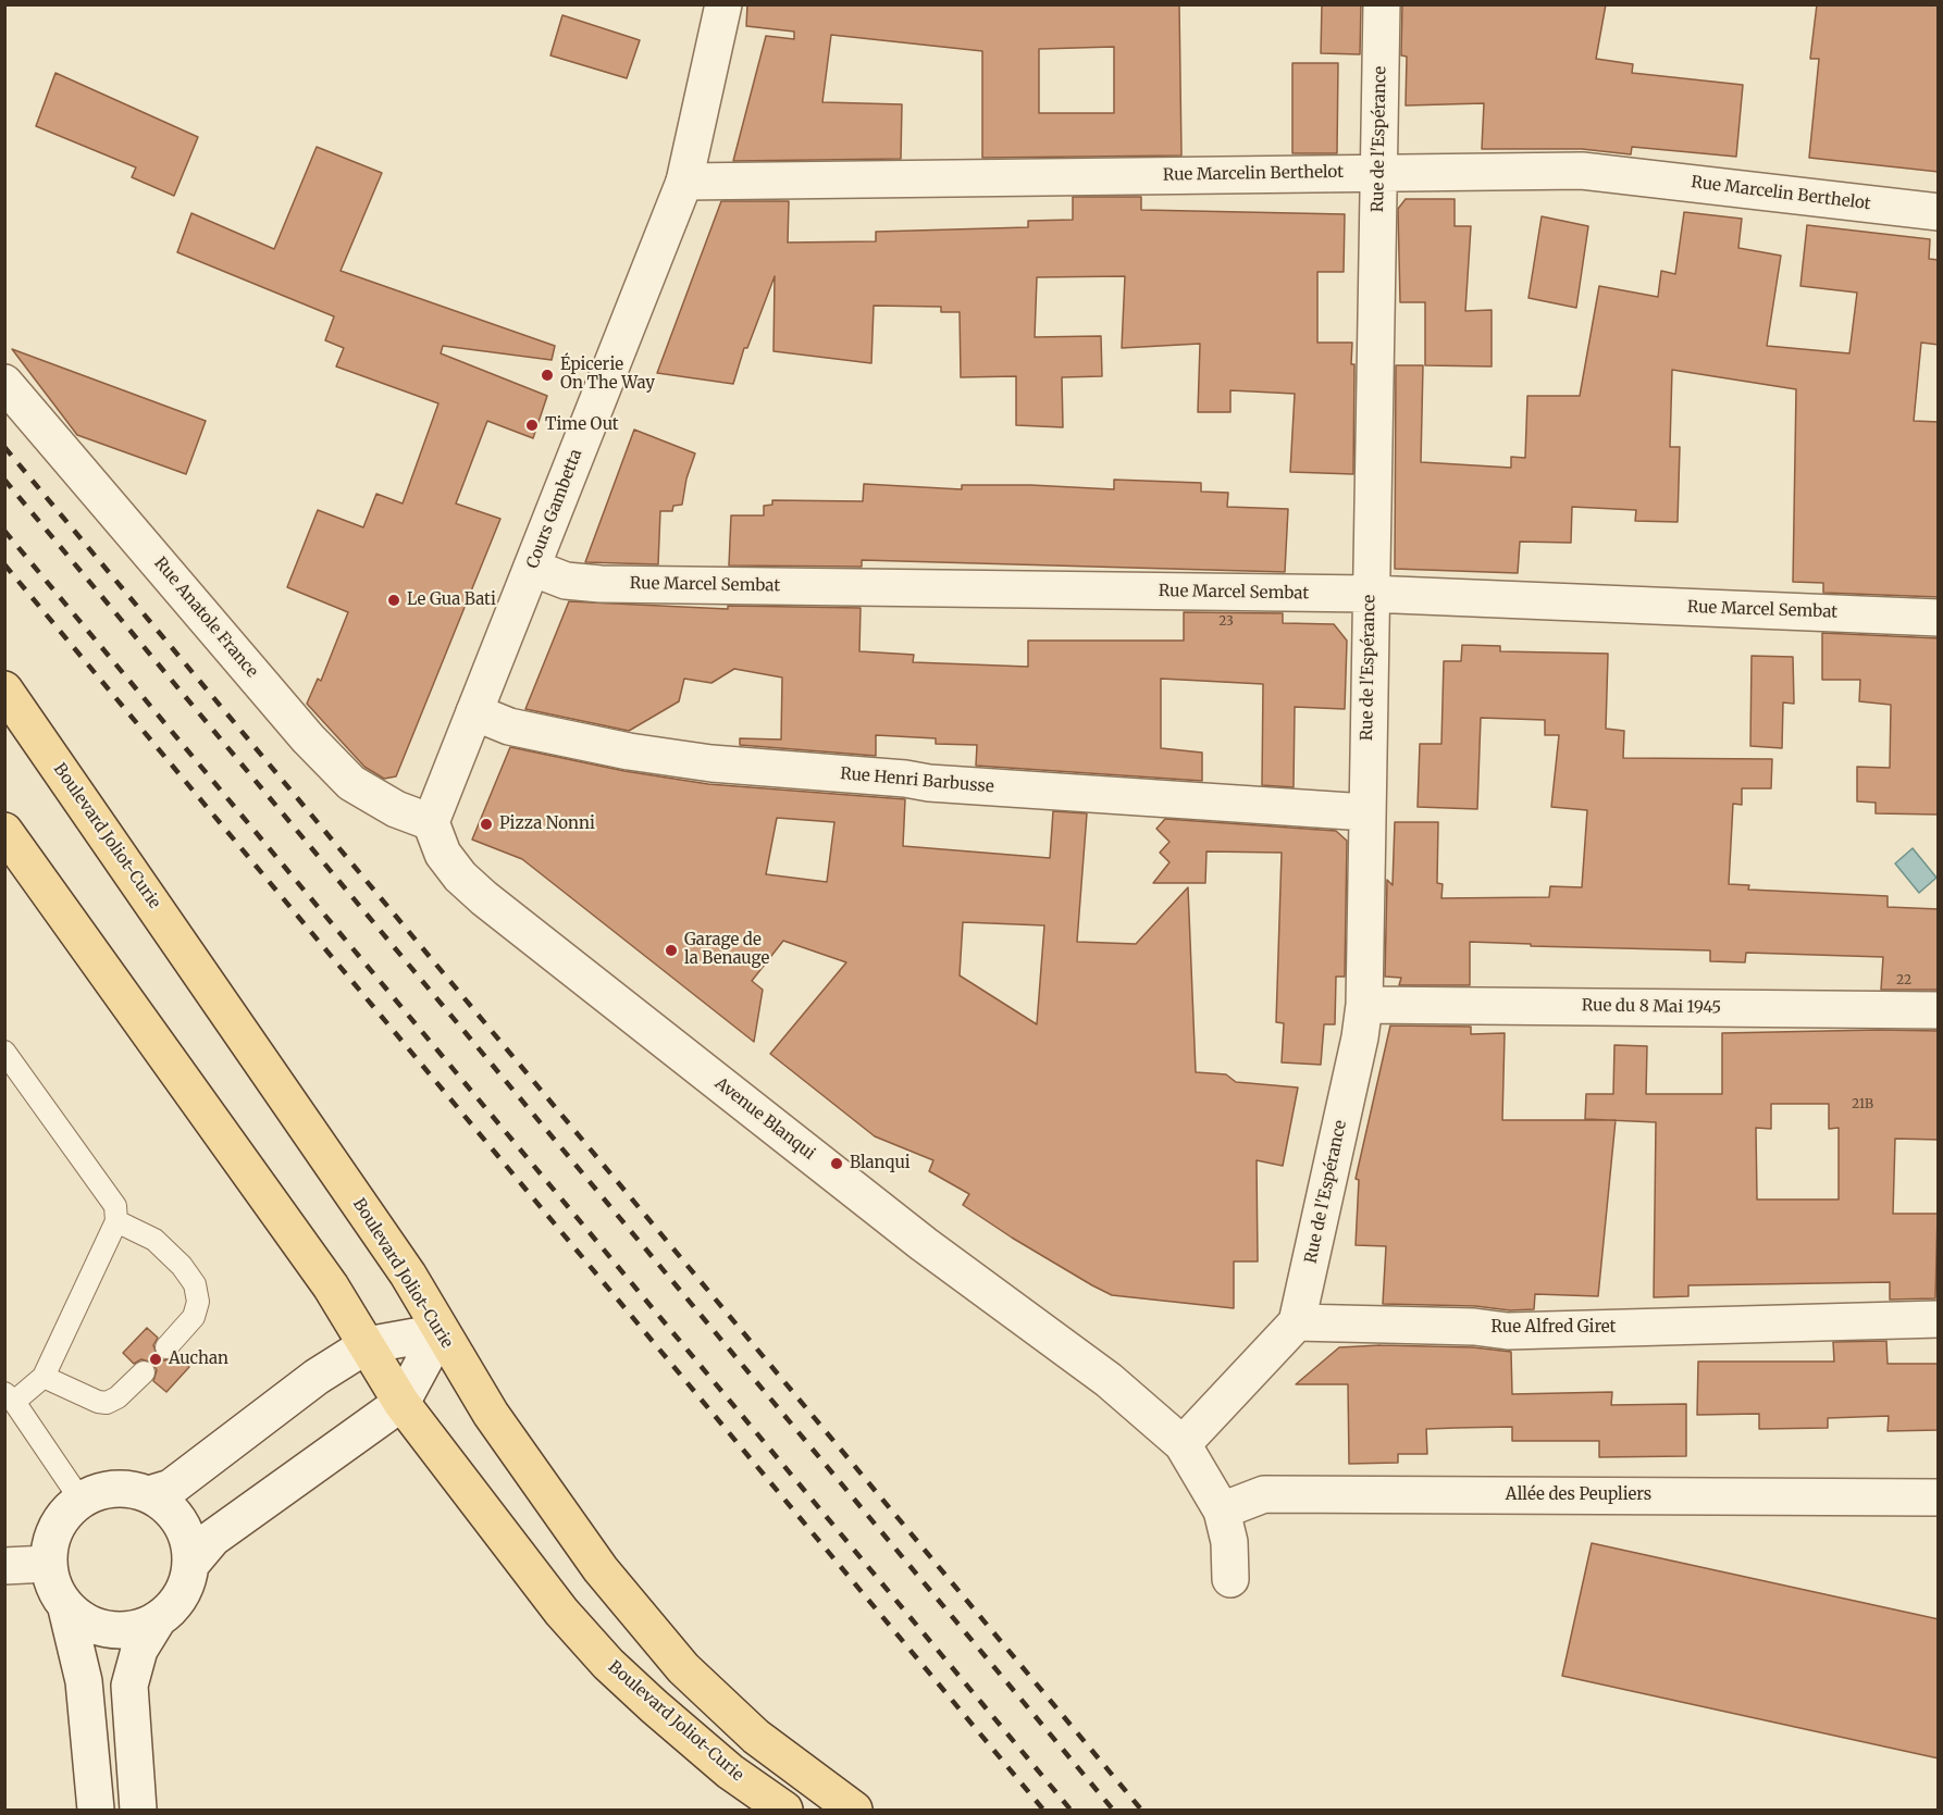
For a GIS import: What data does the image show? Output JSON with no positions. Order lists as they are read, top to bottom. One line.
{"streets":{"main road":["Boulevard Joliot-Curie"],"street":["Rue de l'Espérance","Rue Marcelin Berthelot","Cours Gambetta","Rue Marcel Sembat","Rue Anatole France","Rue Henri Barbusse","Rue du 8 Mai 1945","Avenue Blanqui","Rue Alfred Giret","Allée des Peupliers"]},"crossings":[["Rue de l'Espérance","Rue Marcelin Berthelot"],["Rue de l'Espérance","Rue Marcel Sembat"],["Rue de l'Espérance","Rue Henri Barbusse"],["Rue de l'Espérance","Rue du 8 Mai 1945"],["Rue de l'Espérance","Rue Alfred Giret"],["Rue Marcelin Berthelot","Cours Gambetta"],["Cours Gambetta","Rue Marcel Sembat"],["Cours Gambetta","Rue Anatole France"],["Cours Gambetta","Rue Henri Barbusse"],["Cours Gambetta","Avenue Blanqui"],["Rue Anatole France","Avenue Blanqui"],["Avenue Blanqui","Allée des Peupliers"]],"places":["Épicerie On The Way","Time Out","Le Gua Bati","Pizza Nonni","Garage de la Benauge","Blanqui","Auchan"],"house_numbers":["23","22","21B"]}
